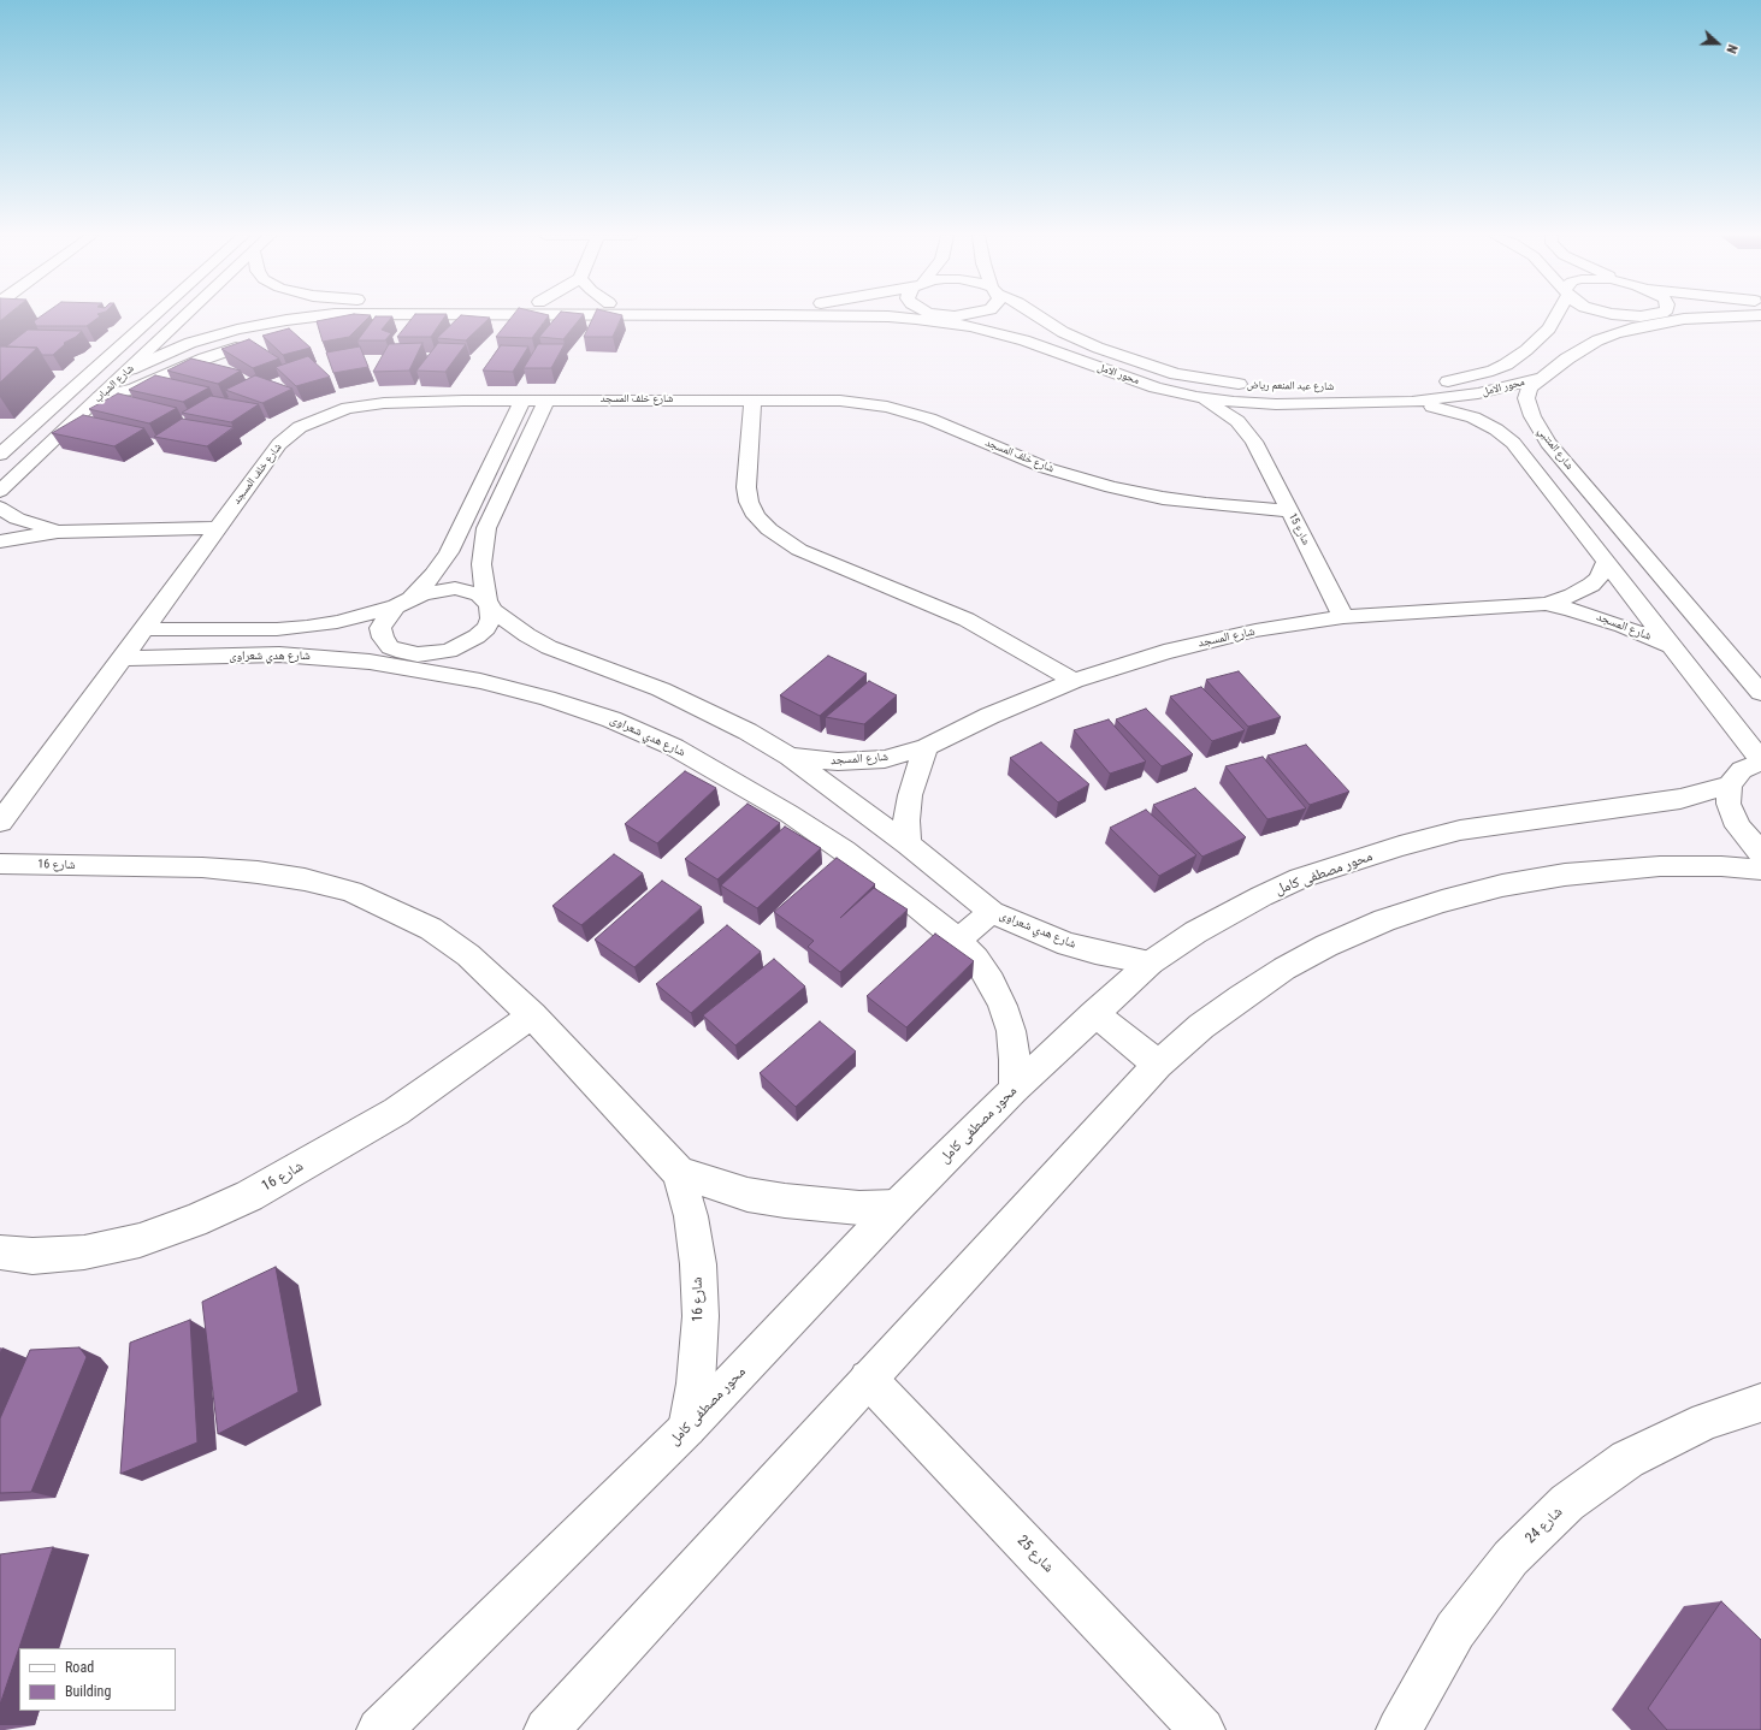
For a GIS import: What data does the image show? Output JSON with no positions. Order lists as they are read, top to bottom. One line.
{"streets":{"street":["محور الامل","شارع الشباب","شارع عبد المنعم رياض","شارع خلف المسجد","شارع المتنبي","شارع 15","شارع المسجد","شارع هدي شعراوى","شارع 16","محور مصطفى كامل","شارع 24","شارع 25"]},"crossings":[["محور الامل","شارع الشباب"],["محور الامل","شارع المتنبي"],["محور الامل","شارع 15"],["شارع خلف المسجد","شارع 15"],["شارع خلف المسجد","شارع هدي شعراوى"],["شارع 15","شارع المسجد"],["شارع المسجد","شارع هدي شعراوى"],["شارع هدي شعراوى","محور مصطفى كامل"],["شارع 16","محور مصطفى كامل"]],"legend":["Road","Building"],"north":"right"}
